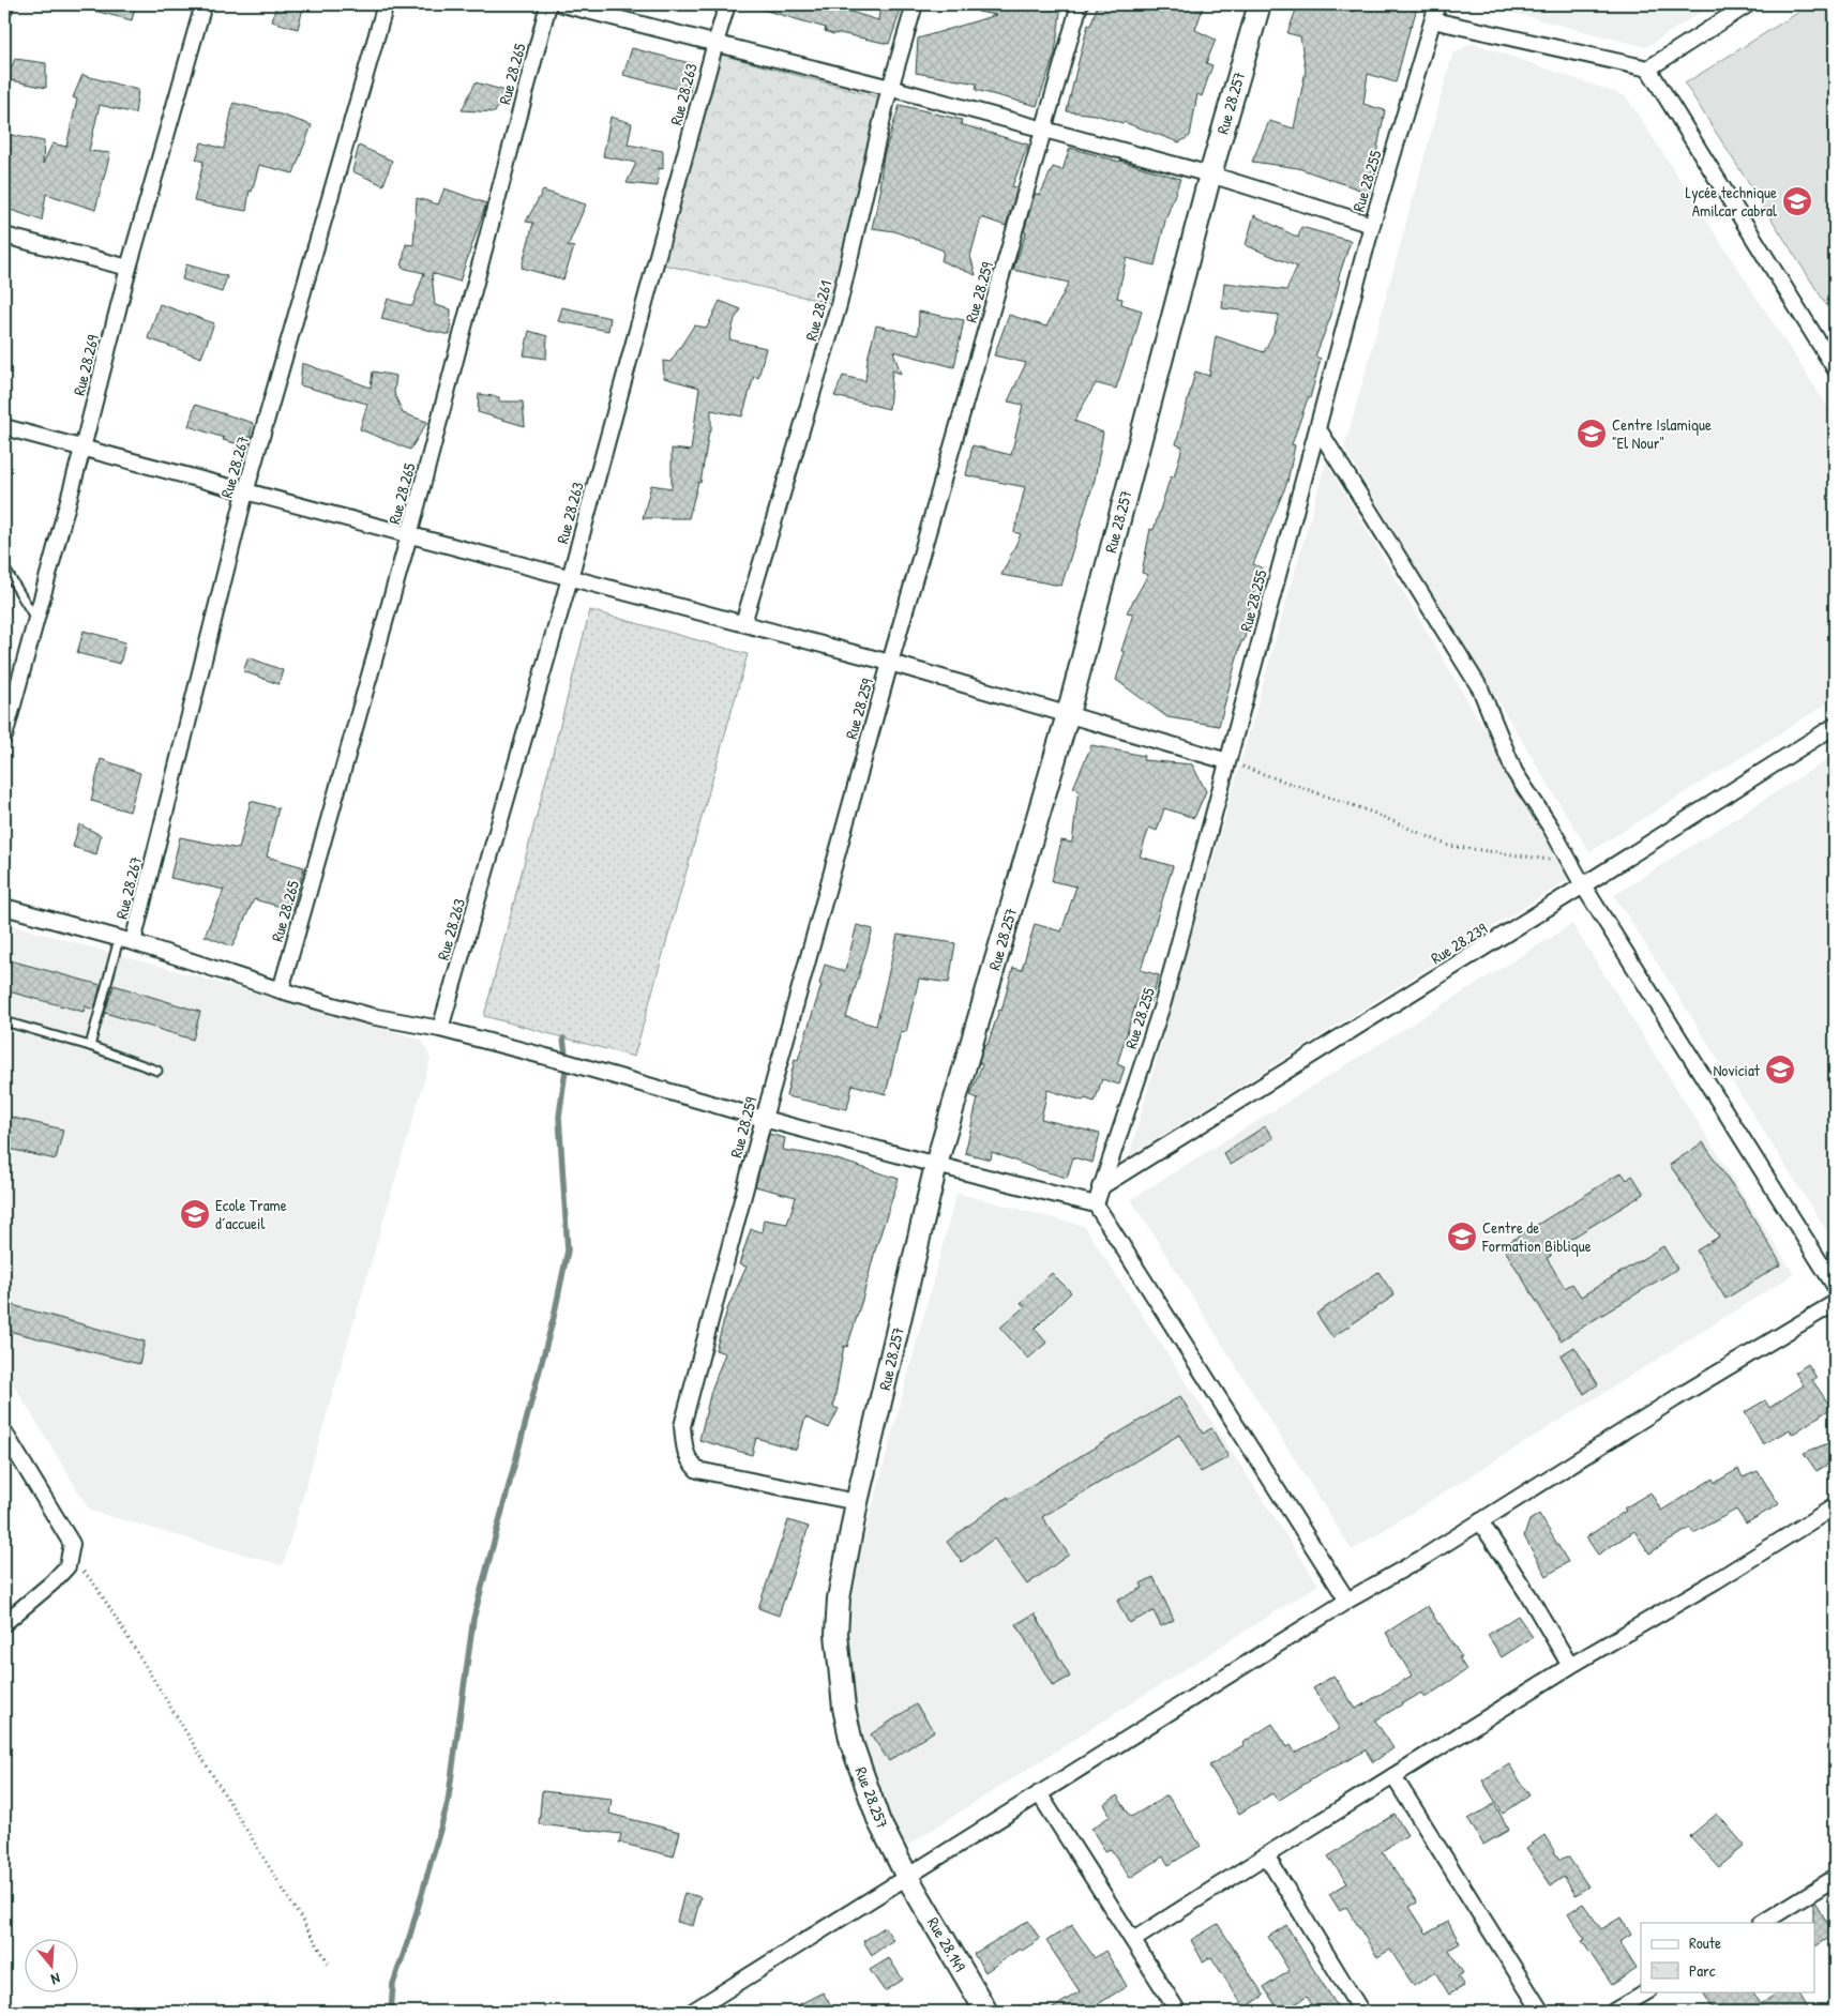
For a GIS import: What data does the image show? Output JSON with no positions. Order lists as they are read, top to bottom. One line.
{"streets":{"street":["Rue 28.265","Rue 28.263","Rue 28.257","Rue 28.255","Rue 28.259","Rue 28.261","Rue 28.269","Rue 28.267","Rue 28.239","Rue 28.149"]},"crossings":[["Rue 28.257","Rue 28.259"],["Rue 28.257","Rue 28.149"],["Rue 28.255","Rue 28.239"]],"places":{"school or university":["Lycée technique Amilcar cabral","Centre Islamique \"El Nour\"","Noviciat","Ecole Trame d´accueil","Centre de Formation Biblique"]},"legend":["Route","Parc"],"north":"bottom"}
